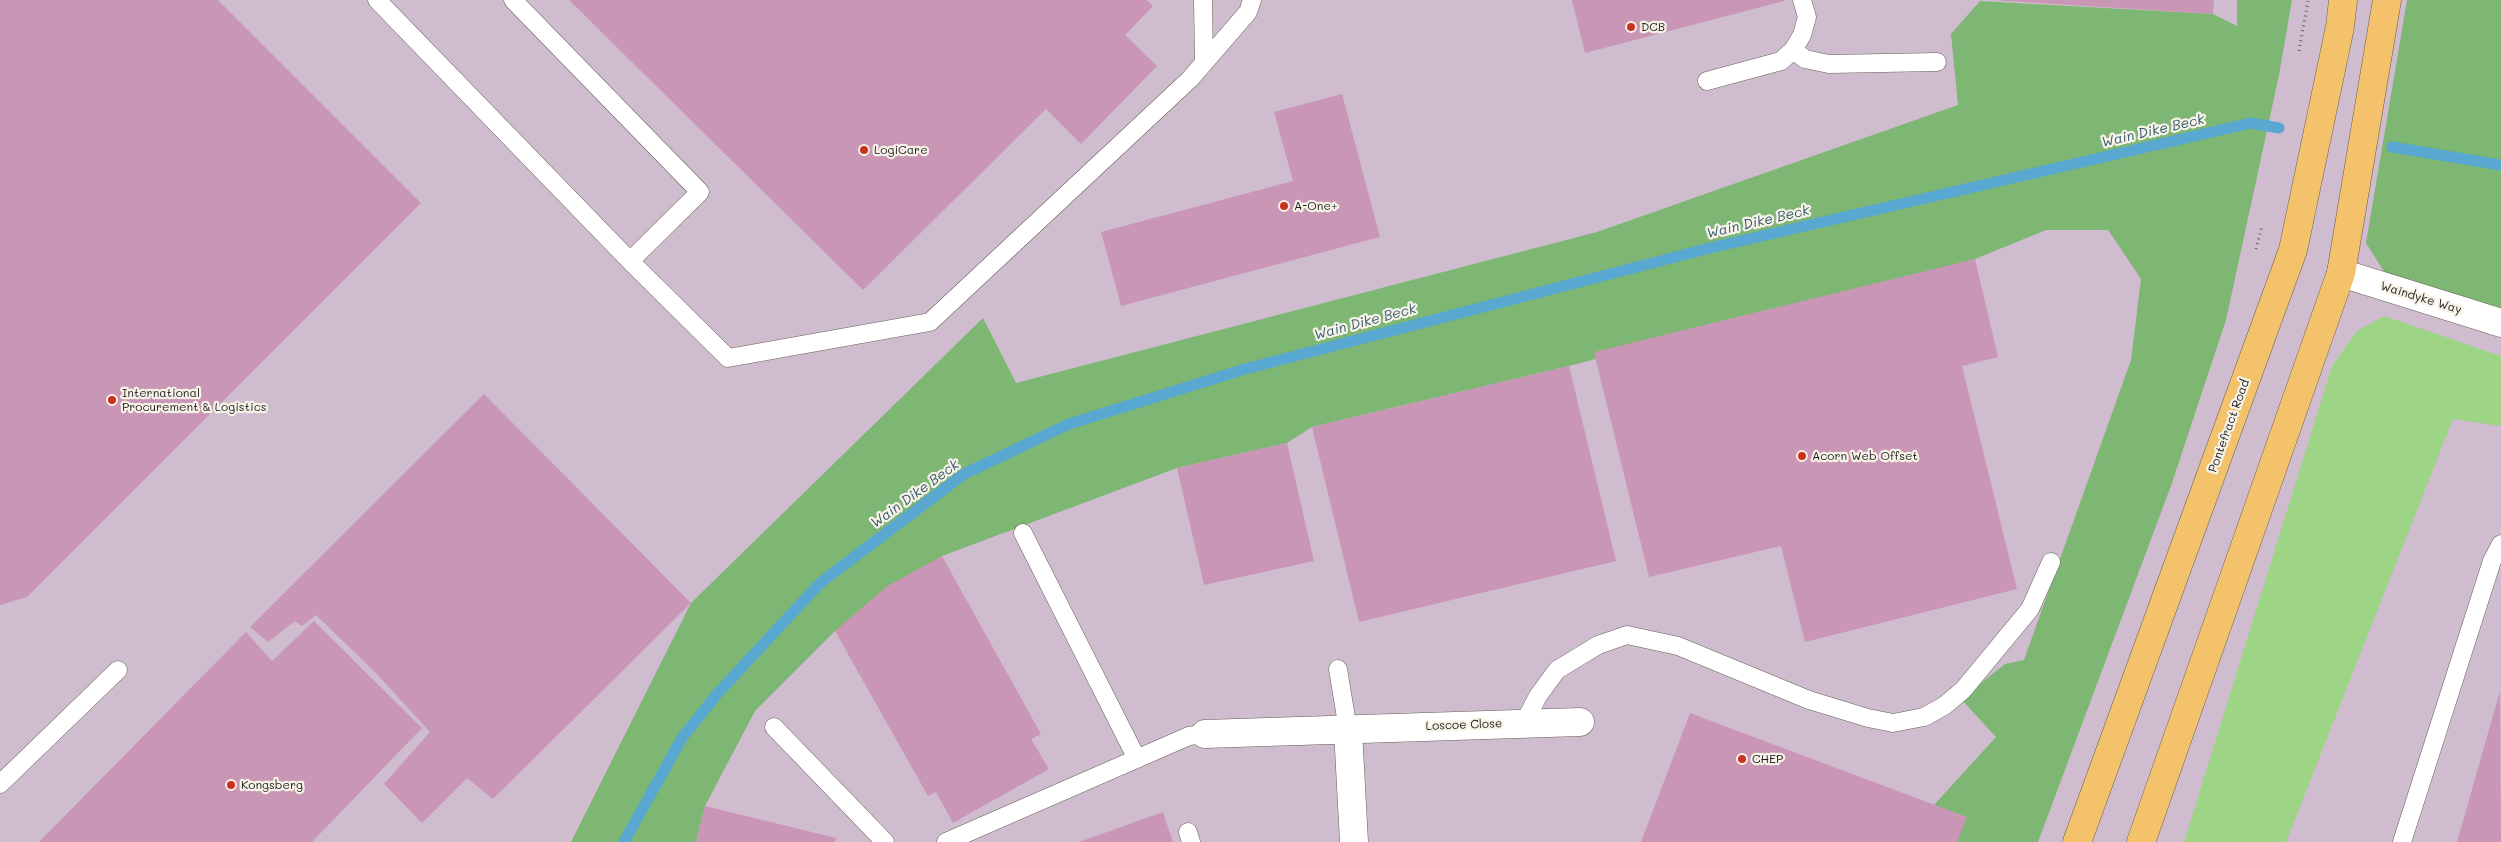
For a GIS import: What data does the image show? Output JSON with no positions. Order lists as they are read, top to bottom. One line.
{"streets":{"main road":["Pontefract Road"],"street":["Waindyke Way","Loscoe Close"]},"water":["Wain Dike Beck"],"places":["DCB","LogiCare","A-One+","International Procurement & Logistics","Acorn Web Offset","CHEP","Kongsberg"]}
